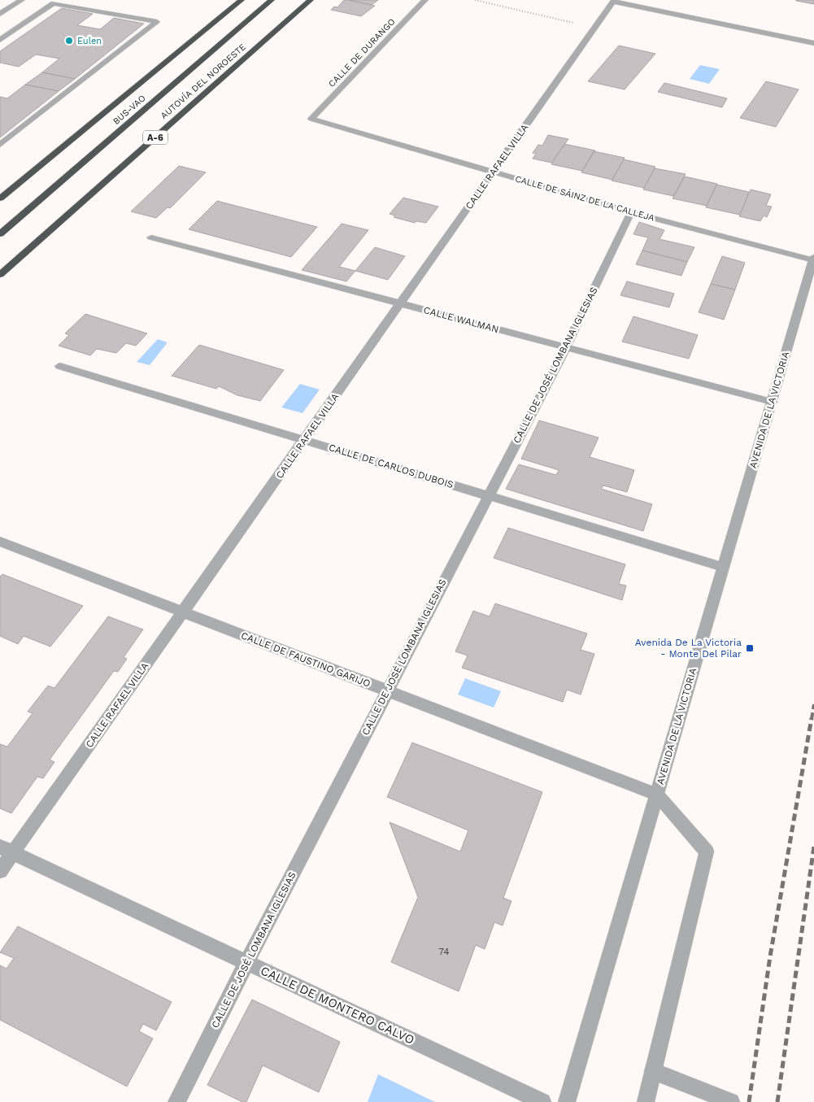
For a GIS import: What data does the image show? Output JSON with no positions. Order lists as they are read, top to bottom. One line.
{"streets":{"highway":["AUTOVÍA DEL NOROESTE","BUS-VAO","A-6"],"street":["CALLE DE DURANGO","CALLE RAFAEL VILLA","CALLE DE SÁINZ DE LA CALLEJA","CALLE WALMAN","CALLE DE JOSÉ LOMBANA IGLESIAS","AVENIDA DE LA VICTORIA","CALLE DE CARLOS DUBOIS","CALLE DE FAUSTINO GARIJO","CALLE DE MONTERO CALVO"]},"crossings":[["CALLE DE DURANGO","CALLE DE SÁINZ DE LA CALLEJA"],["CALLE RAFAEL VILLA","CALLE DE SÁINZ DE LA CALLEJA"],["CALLE RAFAEL VILLA","CALLE WALMAN"],["CALLE RAFAEL VILLA","CALLE DE CARLOS DUBOIS"],["CALLE RAFAEL VILLA","CALLE DE FAUSTINO GARIJO"],["CALLE RAFAEL VILLA","CALLE DE MONTERO CALVO"],["CALLE DE SÁINZ DE LA CALLEJA","CALLE DE JOSÉ LOMBANA IGLESIAS"],["CALLE DE SÁINZ DE LA CALLEJA","AVENIDA DE LA VICTORIA"],["CALLE WALMAN","CALLE DE JOSÉ LOMBANA IGLESIAS"],["CALLE WALMAN","AVENIDA DE LA VICTORIA"],["CALLE DE JOSÉ LOMBANA IGLESIAS","CALLE DE CARLOS DUBOIS"],["CALLE DE JOSÉ LOMBANA IGLESIAS","CALLE DE FAUSTINO GARIJO"],["CALLE DE JOSÉ LOMBANA IGLESIAS","CALLE DE MONTERO CALVO"],["AVENIDA DE LA VICTORIA","CALLE DE CARLOS DUBOIS"],["AVENIDA DE LA VICTORIA","CALLE DE FAUSTINO GARIJO"]],"places":{"other":["Eulen"],"transit":["Avenida De La Victoria - Monte Del Pilar"]},"house_numbers":["74"]}
